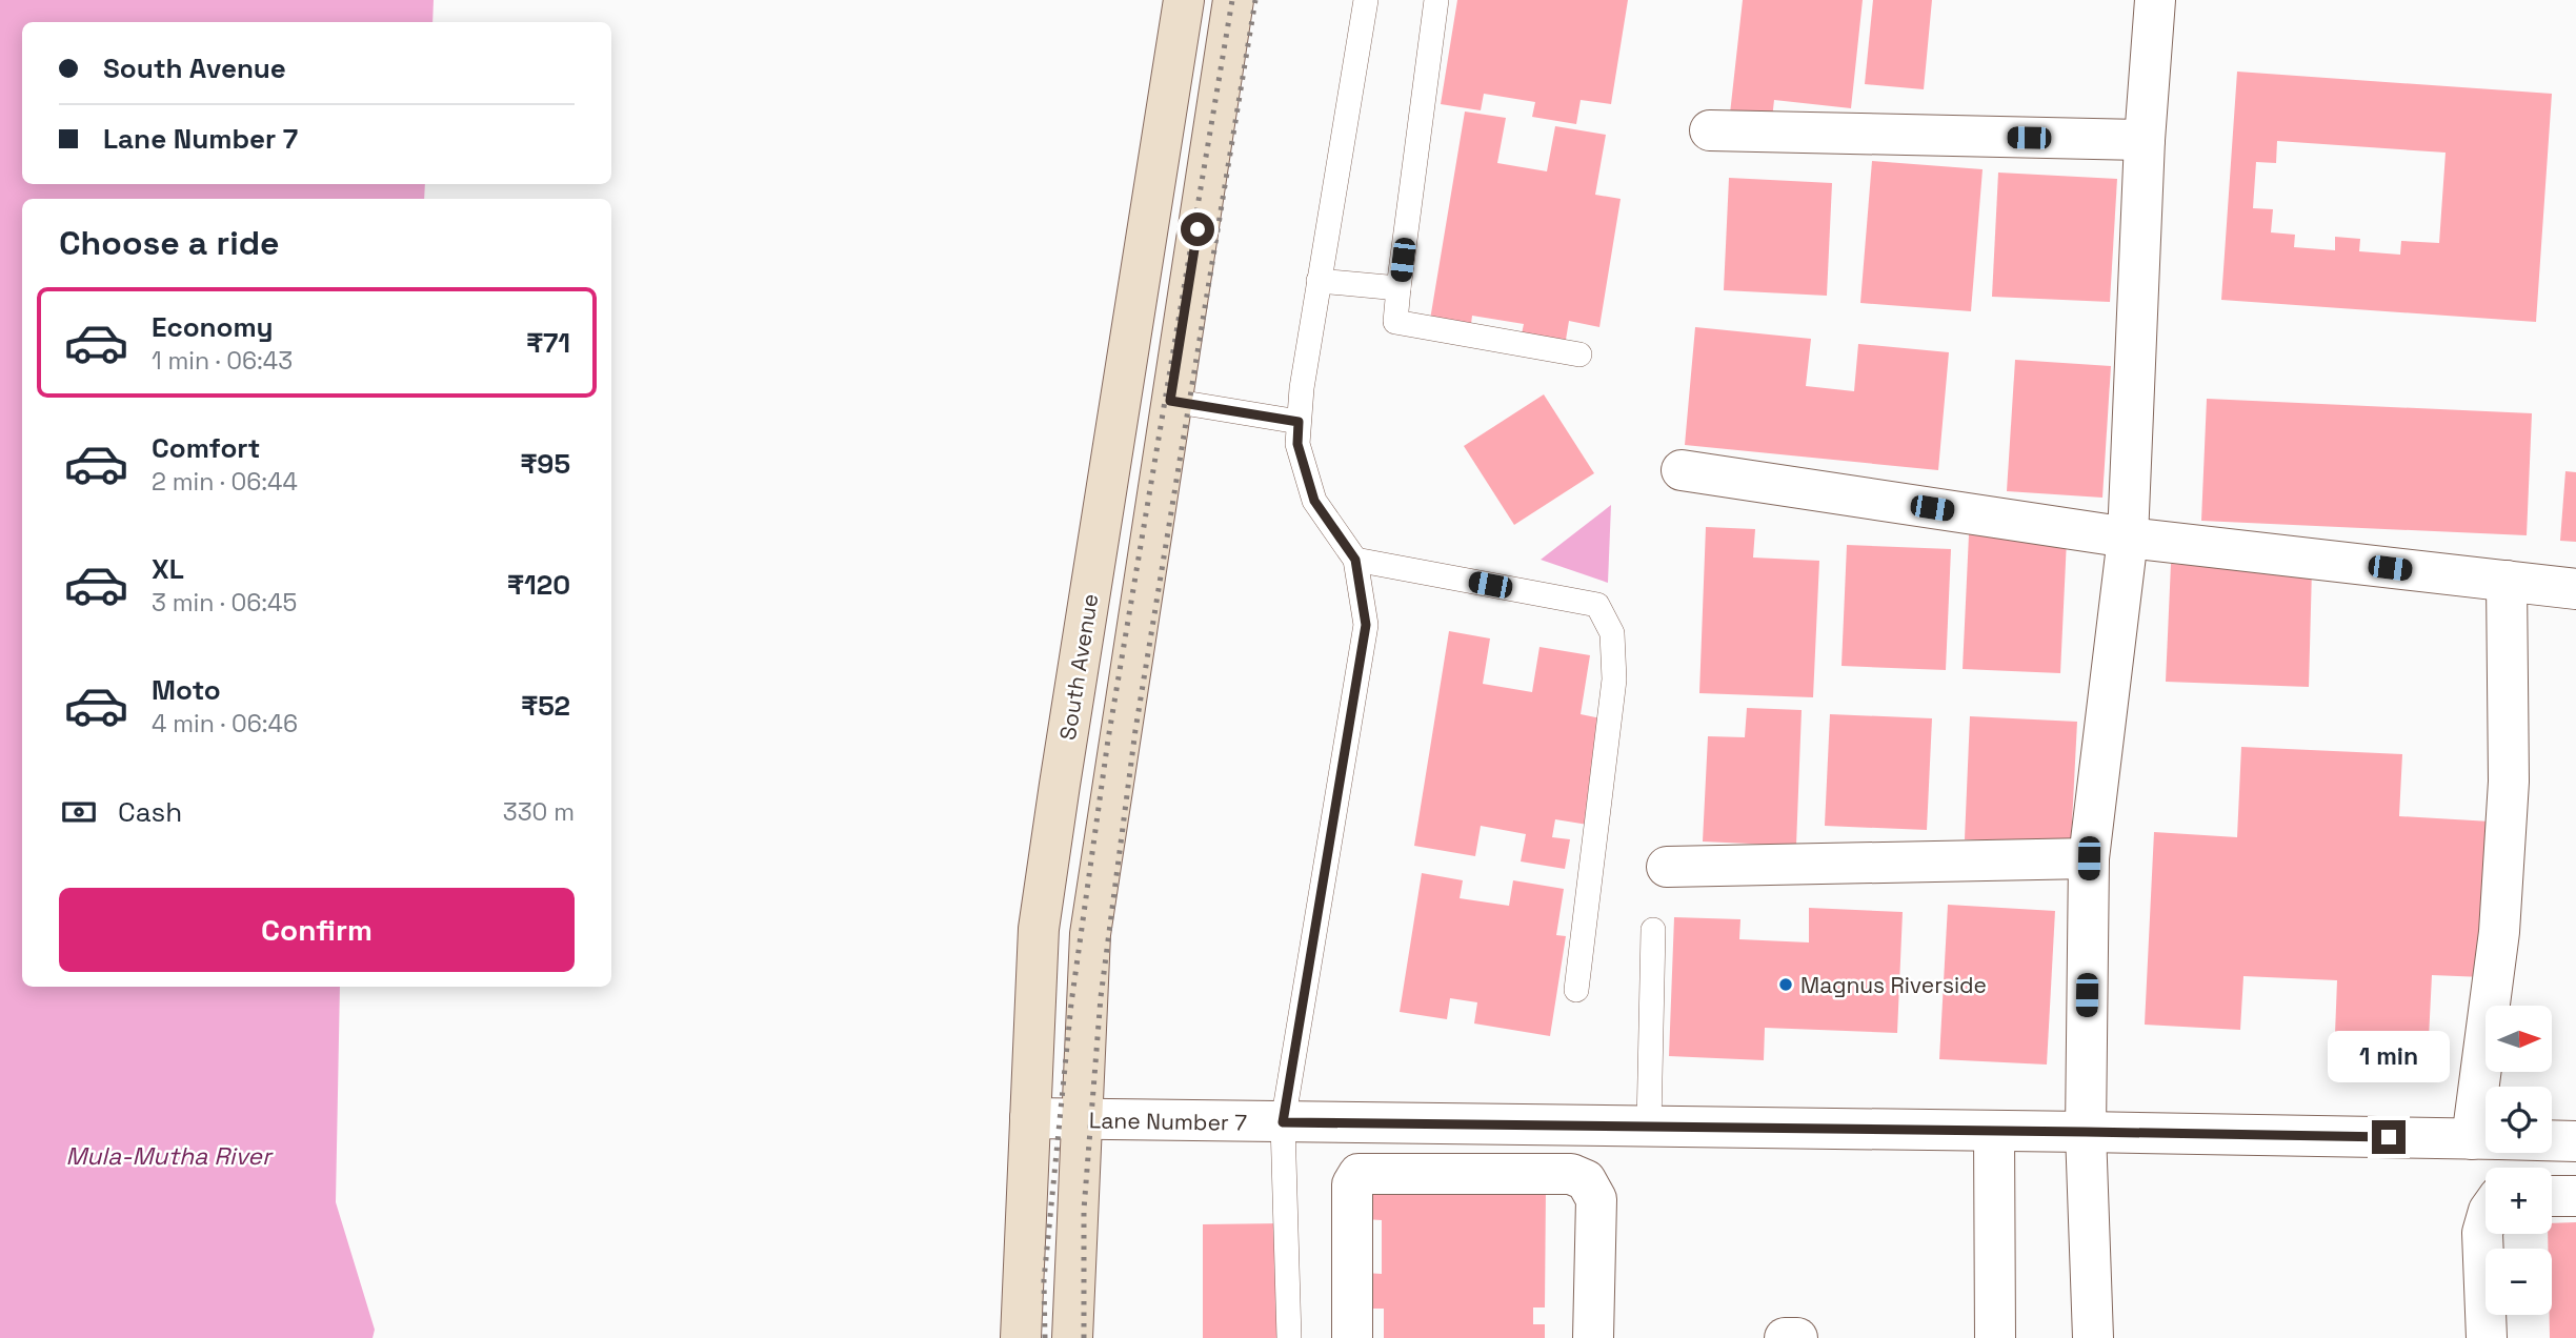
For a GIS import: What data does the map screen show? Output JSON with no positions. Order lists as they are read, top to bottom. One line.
{"streets":{"main road":["South Avenue"],"street":["Lane Number 7"]},"crossings":[["South Avenue","Lane Number 7"]],"water":["Mula-Mutha River"],"places":["Magnus Riverside"],"north":"right","page":{"banner":["South Avenue","Lane Number 7"],"heading":"Choose a ride","list":[{"name":"Economy","note":"1 min · 06:43","value":"₹71"},{"name":"Comfort","note":"2 min · 06:44","value":"₹95"},{"name":"XL","note":"3 min · 06:45","value":"₹120"},{"name":"Moto","note":"4 min · 06:46","value":"₹52"}],"pay":["Cash","330 m"],"buttons":"Confirm","map_buttons":["+","−"],"bubble":"1 min"}}
